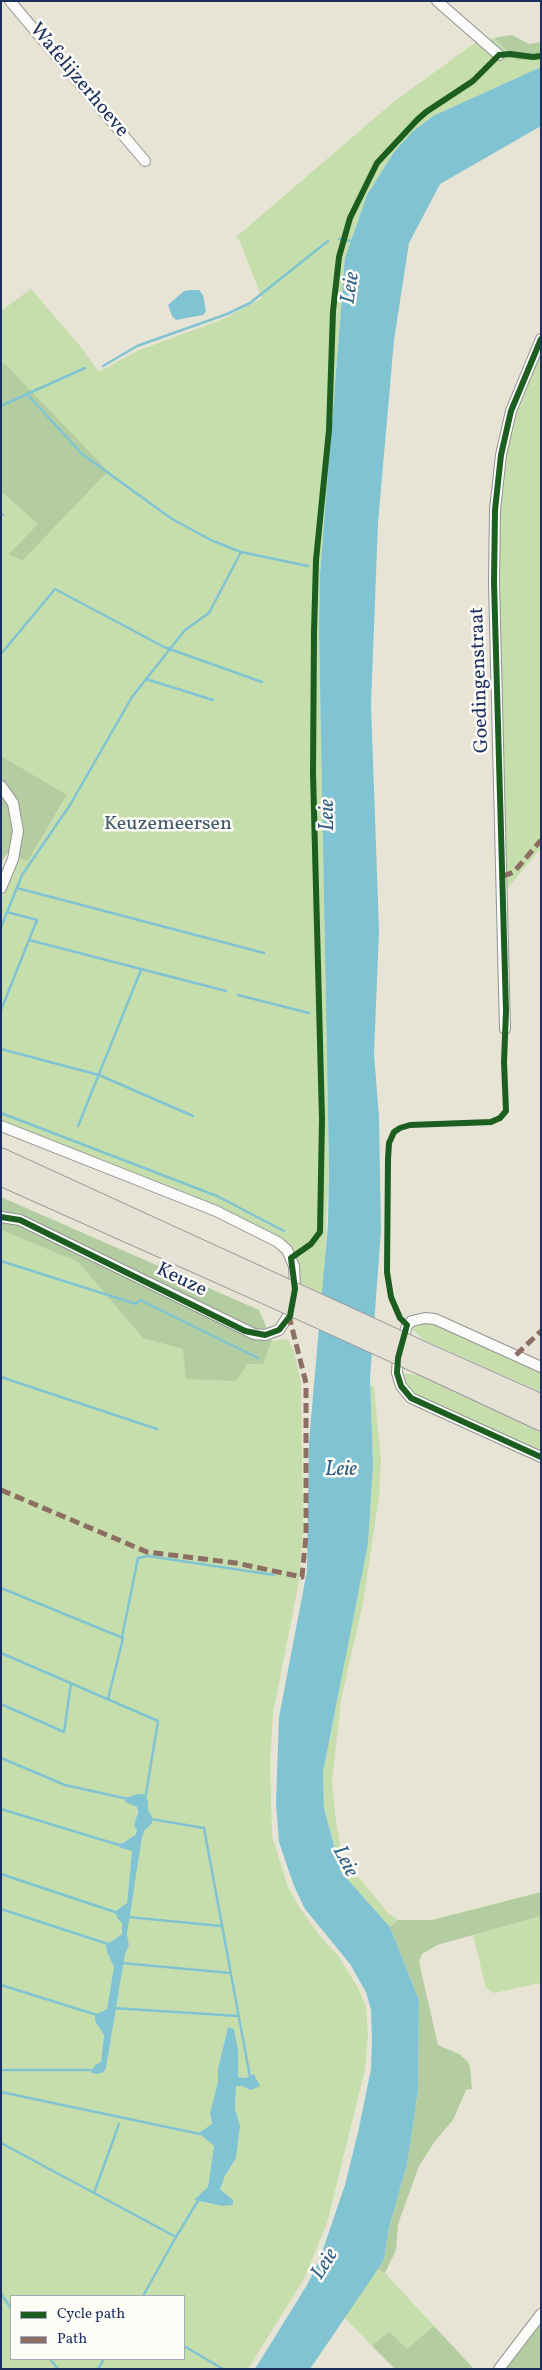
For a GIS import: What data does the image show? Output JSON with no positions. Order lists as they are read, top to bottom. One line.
{"streets":{"street":["Wafelijzerhoeve","Goedingenstraat","Keuze"]},"water":["Leie"],"parks":["Keuzemeersen"],"legend":["Cycle path","Path"]}
